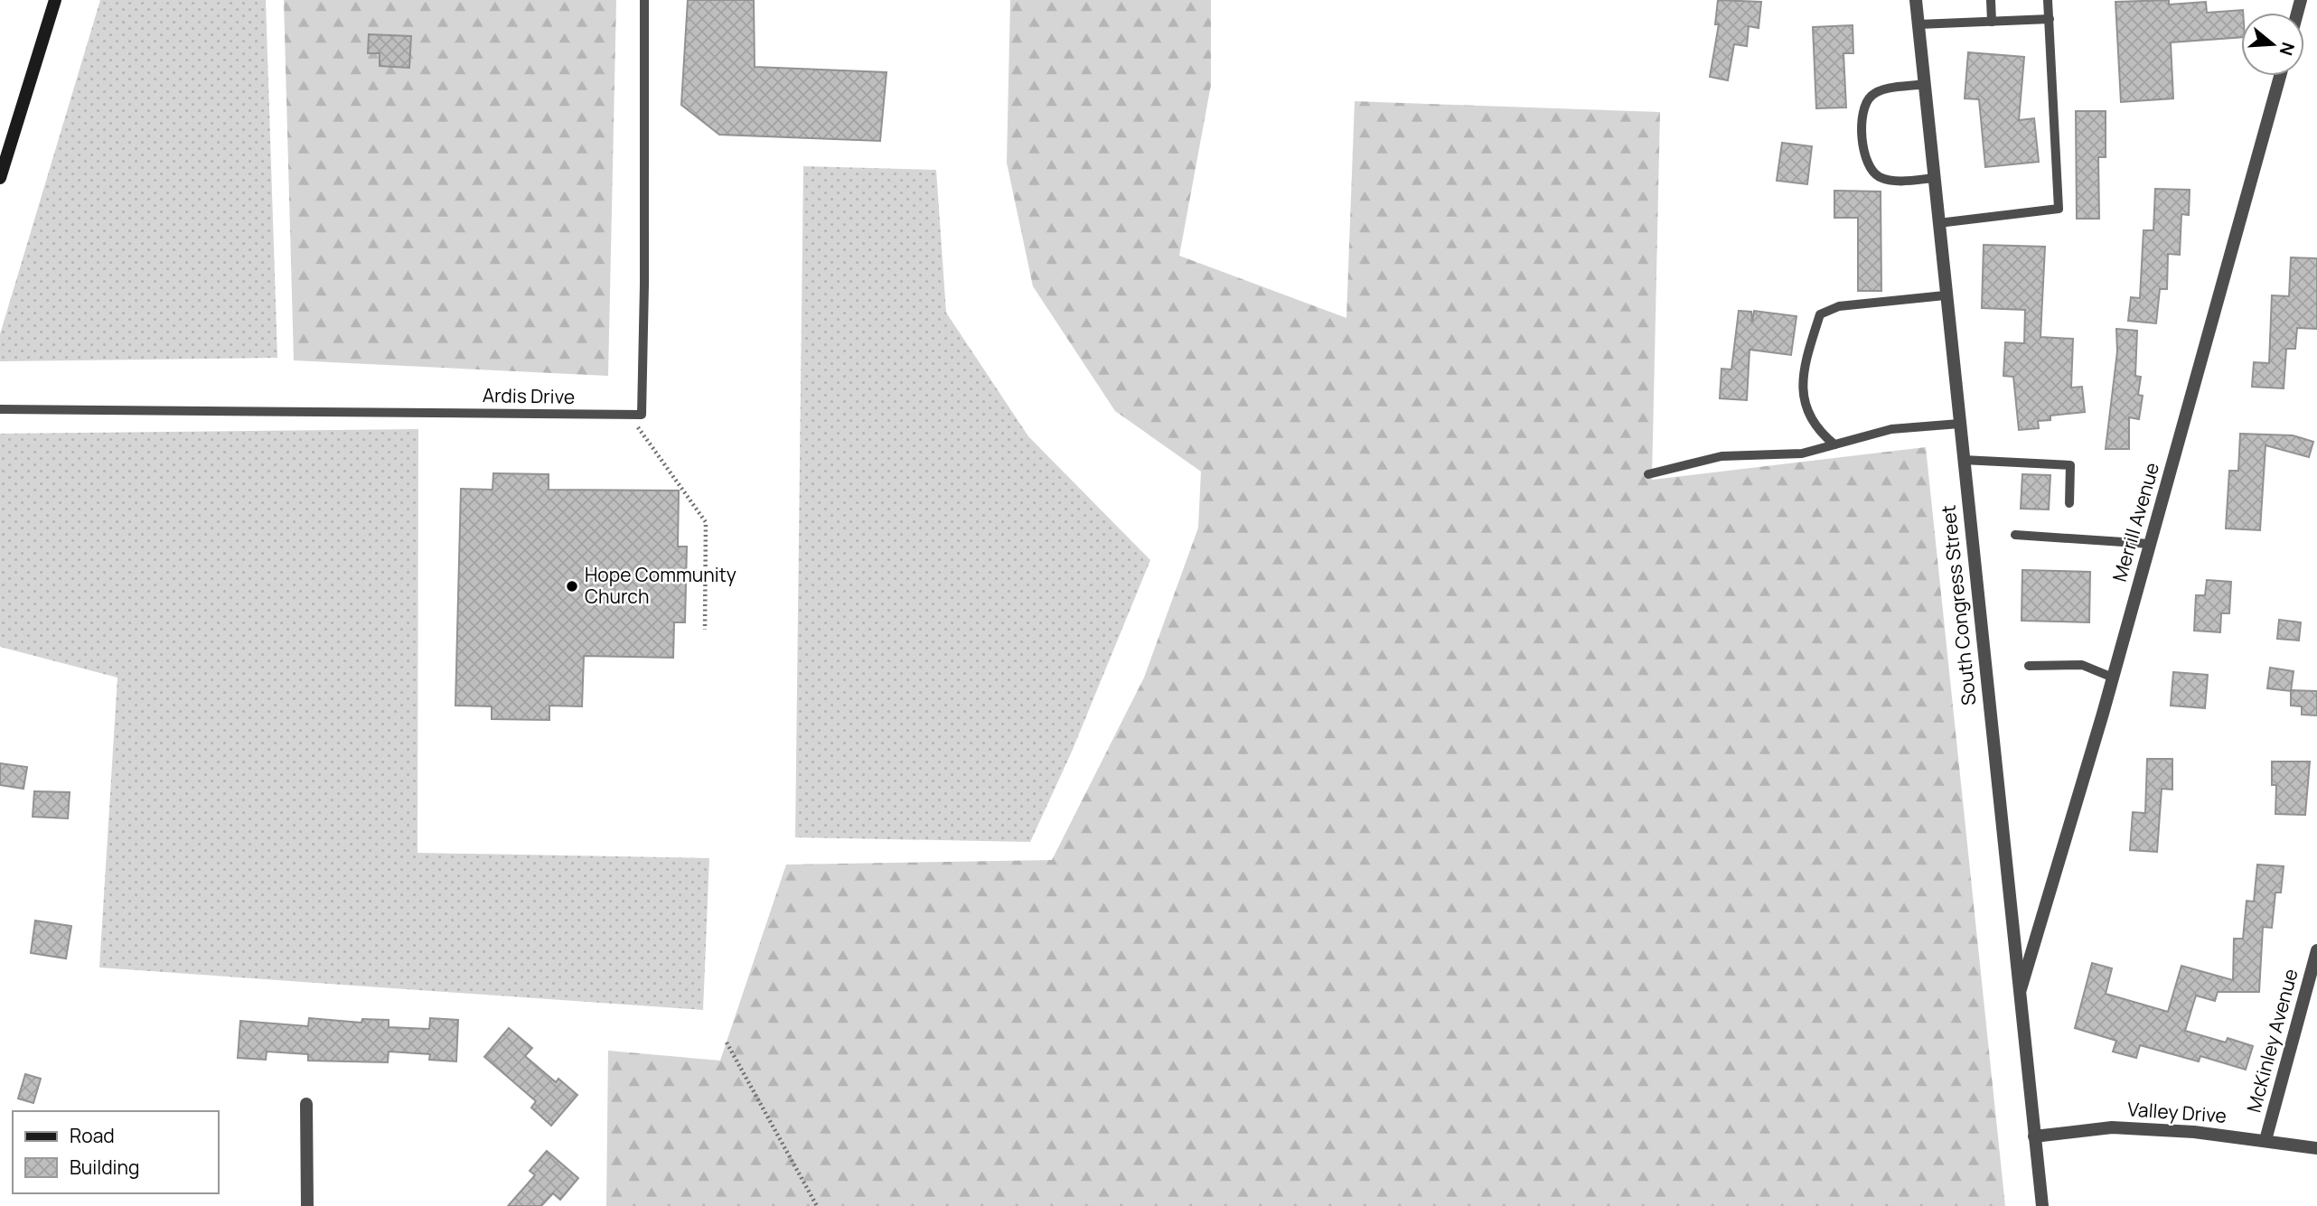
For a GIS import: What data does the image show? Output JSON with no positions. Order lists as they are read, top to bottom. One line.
{"streets":{"street":["Merrill Avenue","South Congress Street","McKinley Avenue","Valley Drive"],"lane":["Ardis Drive"]},"crossings":[["Merrill Avenue","South Congress Street"],["South Congress Street","Valley Drive"],["McKinley Avenue","Valley Drive"]],"places":["Hope Community Church"],"legend":["Road","Building"],"north":"right"}
